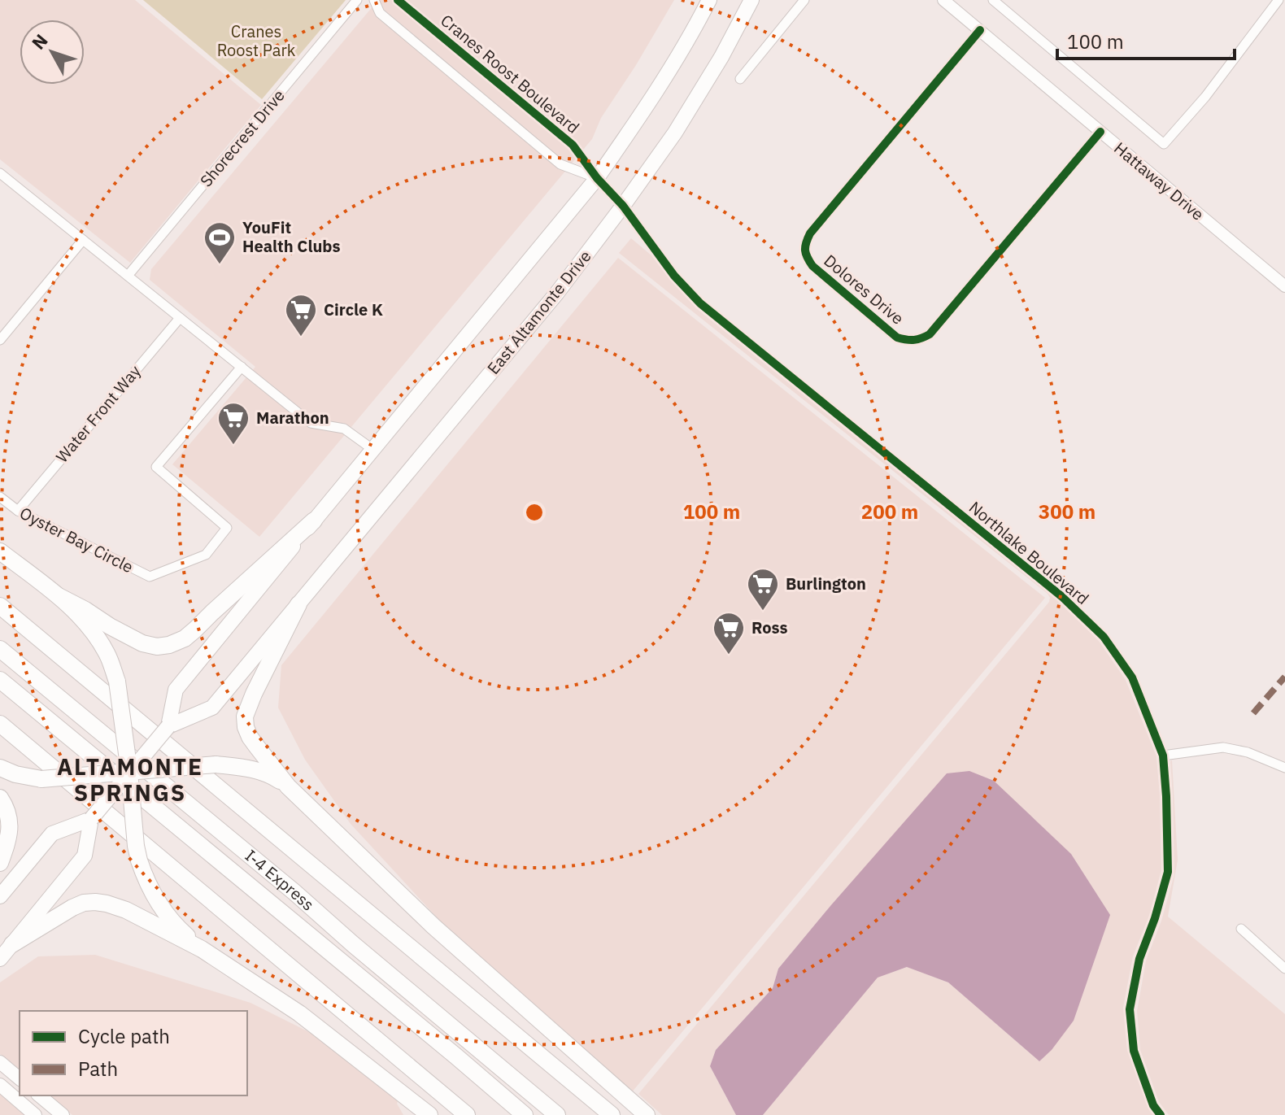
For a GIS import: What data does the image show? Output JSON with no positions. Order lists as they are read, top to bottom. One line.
{"streets":{"highway":["I-4 Express"],"main road":["East Altamonte Drive"],"street":["Cranes Roost Boulevard","Shorecrest Drive","Hattaway Drive","Dolores Drive","Water Front Way","Oyster Bay Circle","Northlake Boulevard"]},"crossings":[["Cranes Roost Boulevard","East Altamonte Drive"],["Cranes Roost Boulevard","Northlake Boulevard"],["Hattaway Drive","Dolores Drive"],["East Altamonte Drive","Northlake Boulevard"],["Water Front Way","Oyster Bay Circle"]],"districts":["ALTAMONTE SPRINGS"],"parks":["Cranes Roost Park"],"places":{"sports":["YouFit Health Clubs"],"supermarket":["Circle K","Marathon","Burlington","Ross"]},"legend":["Cycle path","Path"],"scale_bar":"100 m","north":"top left","rings":["100 m","200 m","300 m"]}
